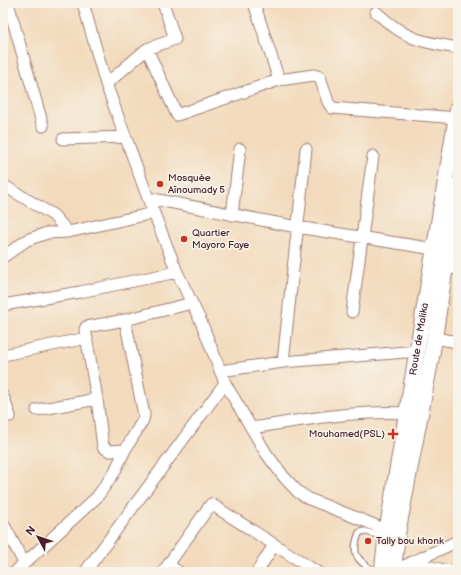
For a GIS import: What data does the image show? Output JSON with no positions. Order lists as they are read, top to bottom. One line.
{"streets":{"main road":["Route de Malika"]},"places":{"other":["Mosquée Aïnoumady 5","Quartier Mayoro Faye","Tally bou khonk"],"health":["Mouhamed(PSL)"]},"north":"top left"}
